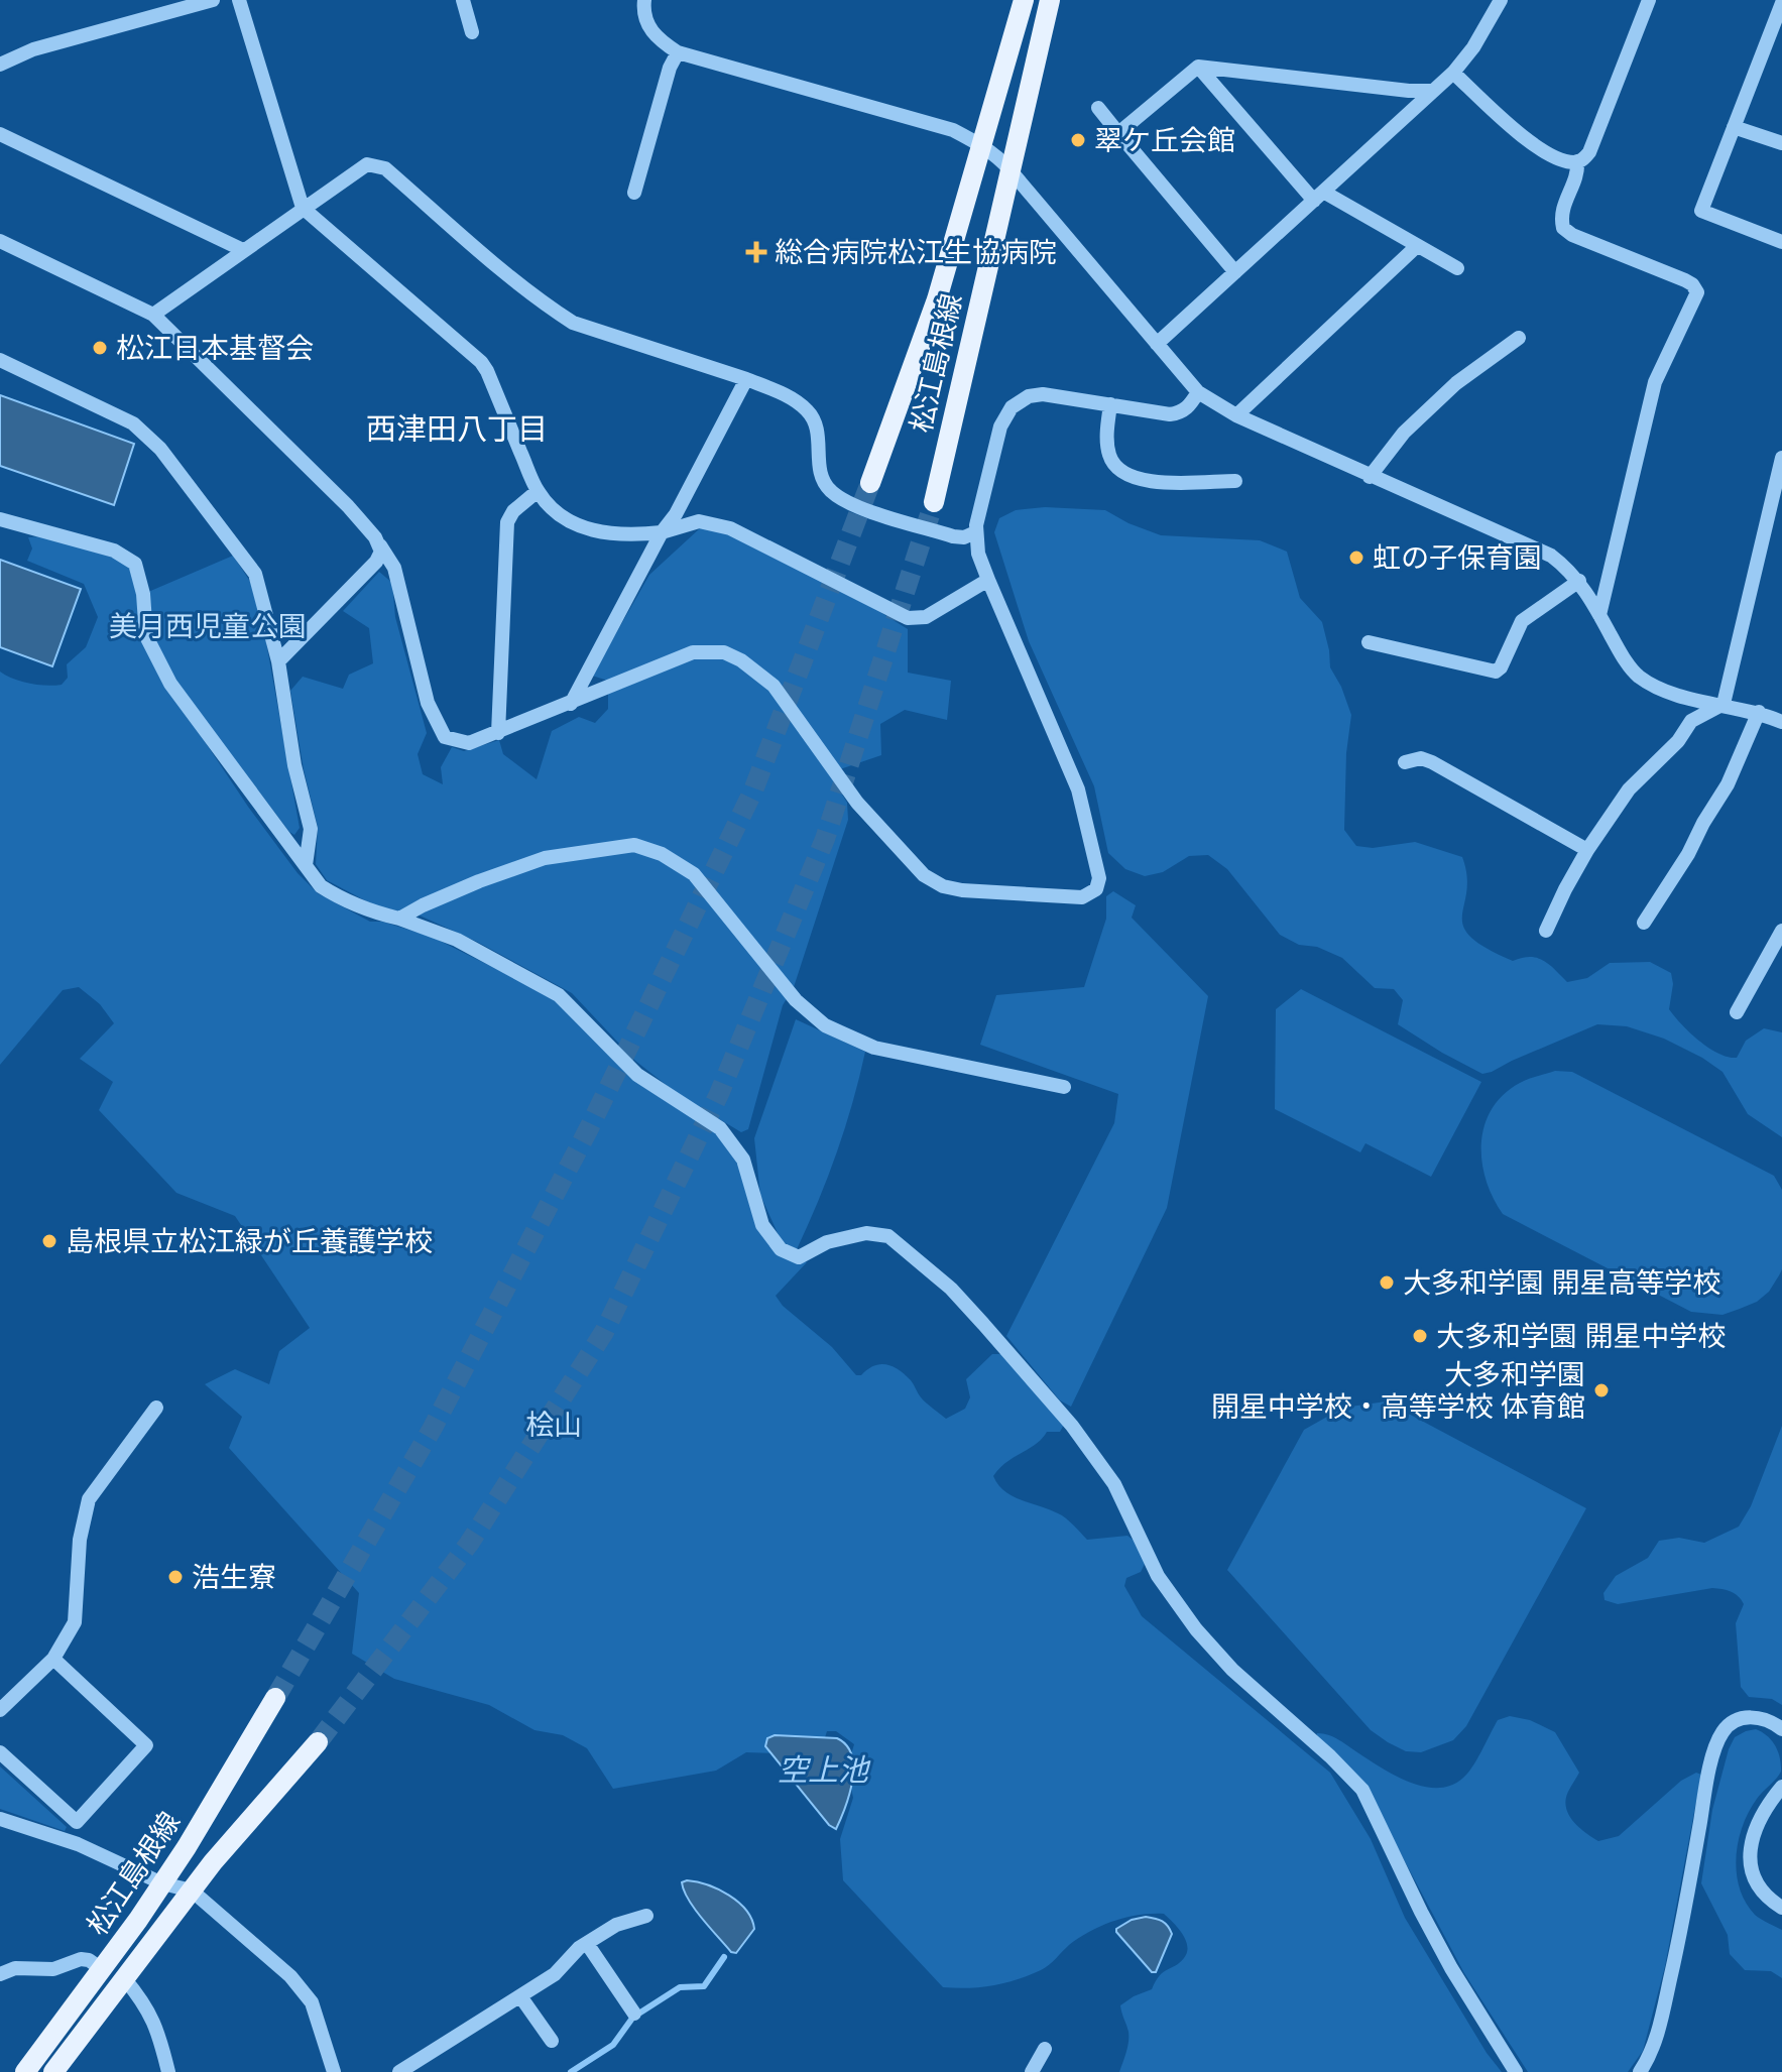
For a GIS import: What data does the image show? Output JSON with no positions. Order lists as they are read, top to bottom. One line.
{"streets":{"main road":["松江島根線"]},"districts":["西津田八丁目"],"water":["空上池"],"parks":["美月西児童公園","桧山"],"places":{"other":["翠ケ丘会館","松江日本基督会","虹の子保育園","島根県立松江緑が丘養護学校","大多和学園 開星高等学校","大多和学園 開星中学校","大多和学園 開星中学校・高等学校 体育館","浩生寮"],"health":["総合病院松江生協病院"]}}
